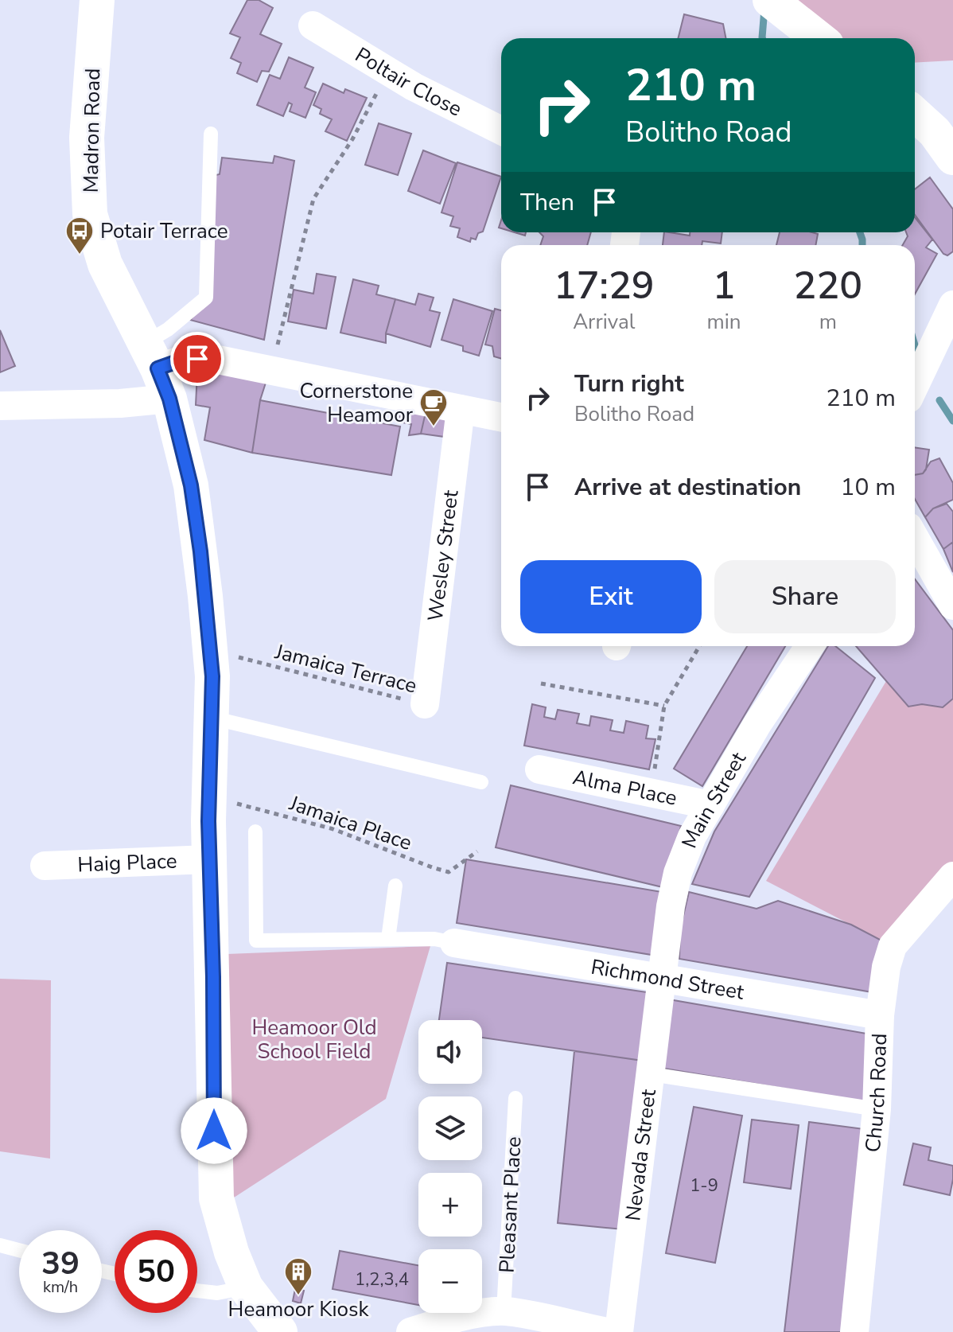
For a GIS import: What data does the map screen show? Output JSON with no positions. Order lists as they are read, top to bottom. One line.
{"streets":{"main road":["Madron Road"],"street":["Poltair Close","Wesley Street","Alma Place","Main Street","Haig Place","Richmond Street","Church Road","Nevada Street"],"lane":["Pleasant Place"],"path":["Jamaica Terrace","Jamaica Place"]},"crossings":[["Madron Road","Jamaica Place"],["Madron Road","Haig Place"],["Wesley Street","Jamaica Terrace"],["Alma Place","Main Street"],["Main Street","Richmond Street"],["Main Street","Nevada Street"],["Richmond Street","Church Road"],["Richmond Street","Nevada Street"]],"parks":["Heamoor Old School Field"],"places":{"bus stop":["Potair Terrace"],"cafe":["Cornerstone Heamoor"],"building":["Heamoor Kiosk"]},"house_numbers":["1-9","1,2,3,4"],"page":{"turn":["210 m","Bolitho Road"],"then":"Then","eta":["17:29","Arrival","1","min","220","m"],"list":[{"name":"Turn right","note":"Bolitho Road","value":"210 m"},{"name":"Arrive at destination","value":"10 m"}],"buttons":["Exit","Share"],"map_buttons":["+","−"],"speed":"39 km/h","limit":"50"}}
